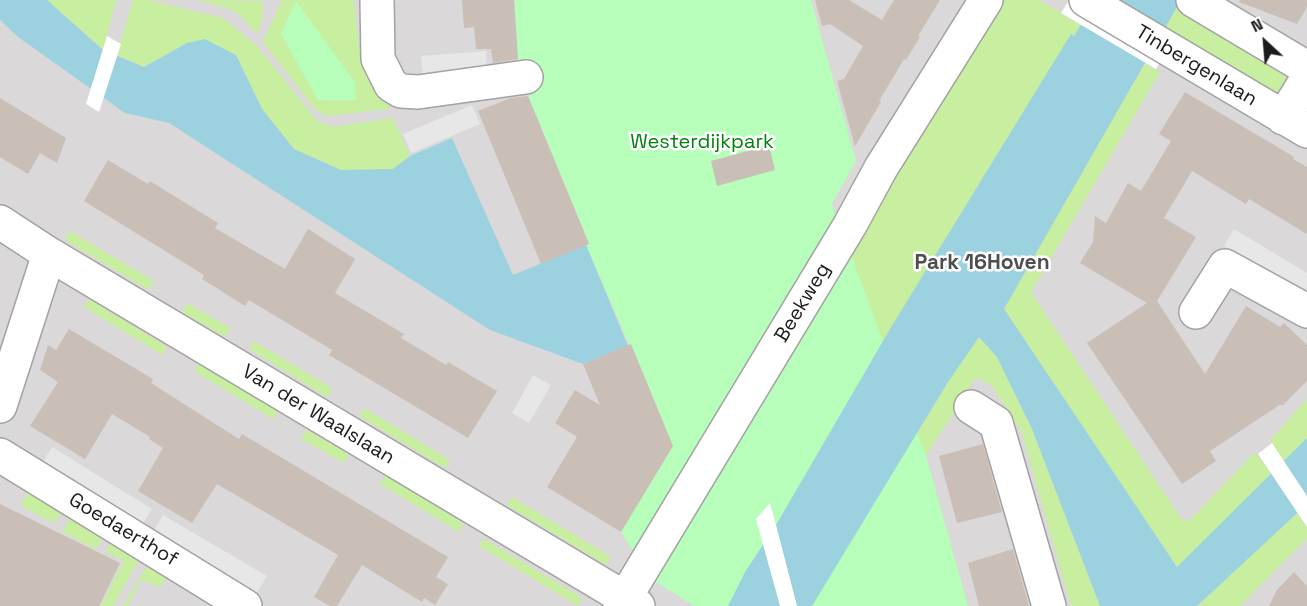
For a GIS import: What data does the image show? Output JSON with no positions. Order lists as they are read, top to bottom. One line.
{"streets":{"street":["Tinbergenlaan","Beekweg","Van der Waalslaan","Goedaerthof"]},"crossings":[["Beekweg","Van der Waalslaan"]],"districts":["Park 16Hoven"],"parks":["Westerdijkpark"],"north":"top left"}
